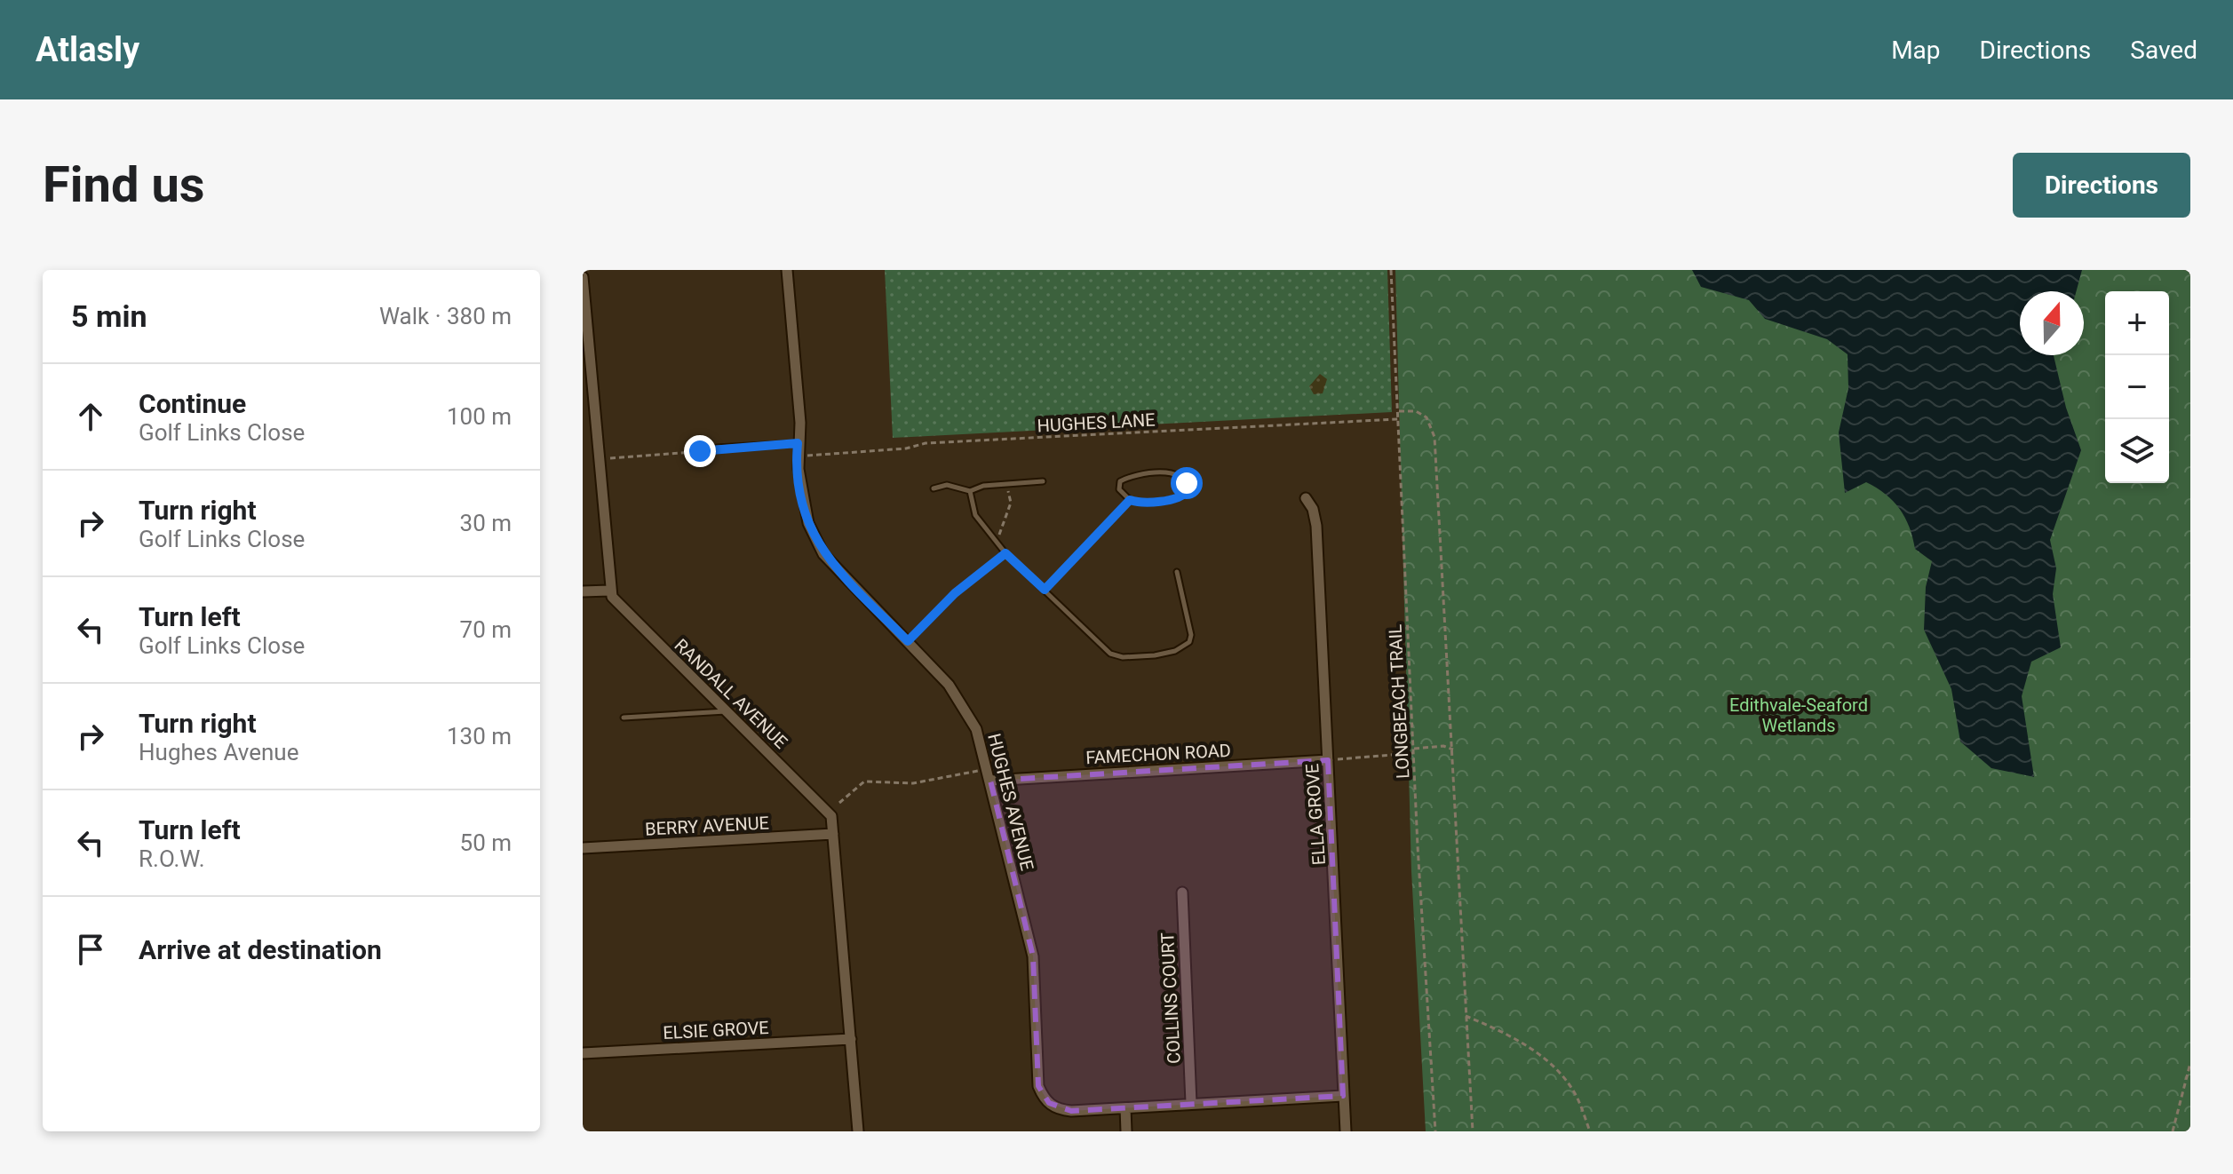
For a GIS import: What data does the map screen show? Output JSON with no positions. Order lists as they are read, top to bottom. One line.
{"streets":{"street":["RANDALL AVENUE","FAMECHON ROAD","HUGHES AVENUE","ELLA GROVE","BERRY AVENUE","COLLINS COURT","ELSIE GROVE"],"path":["HUGHES LANE","LONGBEACH TRAIL"]},"crossings":[["HUGHES LANE","LONGBEACH TRAIL"],["HUGHES LANE","HUGHES AVENUE"],["RANDALL AVENUE","BERRY AVENUE"],["RANDALL AVENUE","ELSIE GROVE"],["FAMECHON ROAD","HUGHES AVENUE"],["FAMECHON ROAD","ELLA GROVE"],["HUGHES AVENUE","ELLA GROVE"],["HUGHES AVENUE","COLLINS COURT"]],"parks":["Edithvale-Seaford Wetlands"],"north":"top","page":{"header":"Atlasly","nav":["Map","Directions","Saved"],"buttons":"Directions","title":"Find us","heading":["5 min","Walk · 380 m"],"map_buttons":["+","−"],"list":[["Continue","Golf Links Close","100 m"],["Turn right","Golf Links Close","30 m"],["Turn left","Golf Links Close","70 m"],["Turn right","Hughes Avenue","130 m"],["Turn left","R.O.W.","50 m"],"Arrive at destination"]}}
